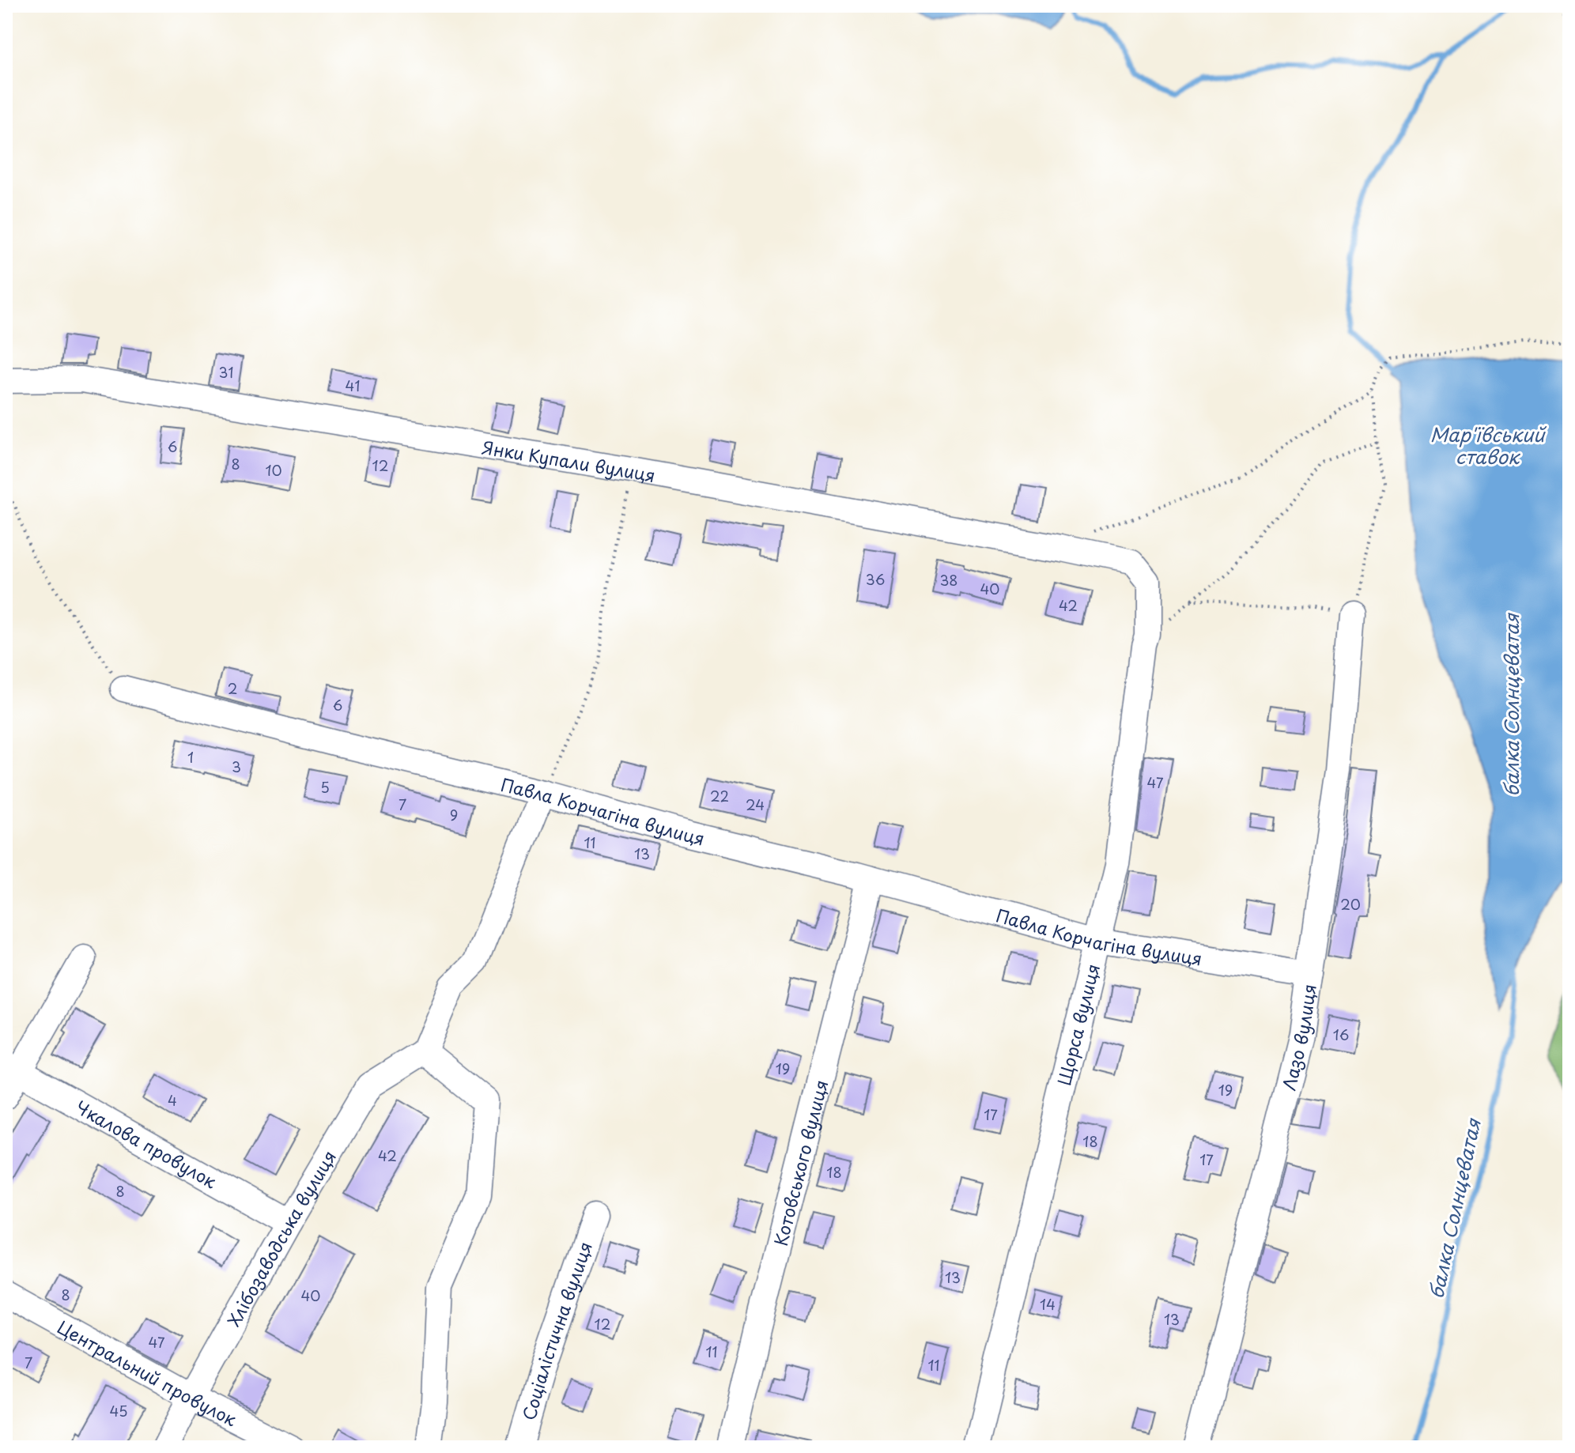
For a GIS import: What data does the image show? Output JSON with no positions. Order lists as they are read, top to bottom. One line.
{"streets":{"street":["Янки Купали вулиця","Павла Корчагіна вулиця","Щорса вулиця","Лазо вулиця","Чкалова провулок","Котовського вулиця","Хлібозаводська вулиця","Соціалістична вулиця","Центральний провулок"]},"crossings":[["Янки Купали вулиця","Щорса вулиця"],["Павла Корчагіна вулиця","Щорса вулиця"],["Павла Корчагіна вулиця","Лазо вулиця"],["Павла Корчагіна вулиця","Котовського вулиця"],["Чкалова провулок","Хлібозаводська вулиця"],["Хлібозаводська вулиця","Центральний провулок"]],"water":["Мар'ївський ставок","балка Солнцеватая"],"house_numbers":["31","41","6","8","12","10","36","38","40","42","2","6","1","3","47","5","22","7","24","9","11","13","20","16","19","19","4","17","18","42","17","18","8","13","8","40","14","13","12","47","11","7","11","45"]}
